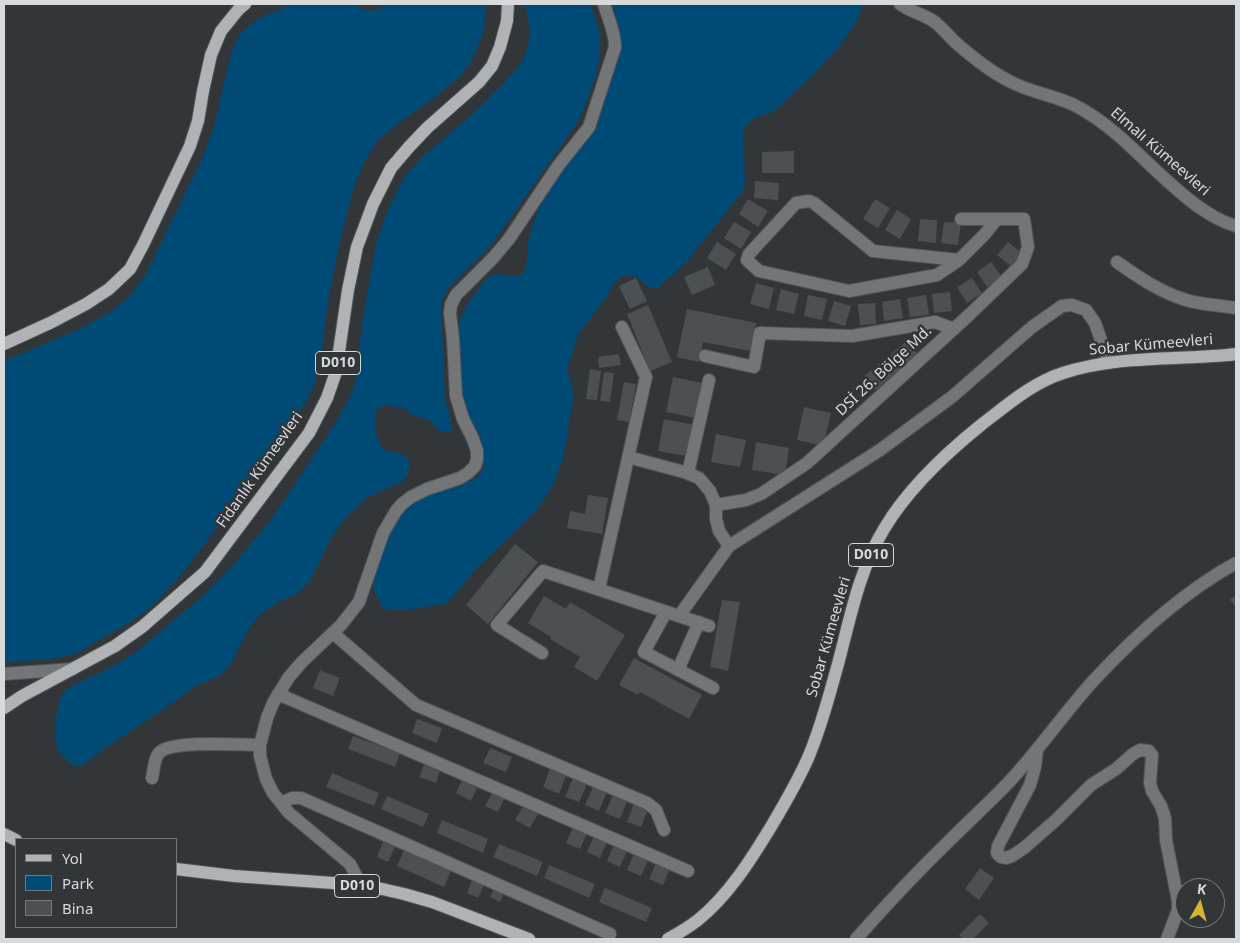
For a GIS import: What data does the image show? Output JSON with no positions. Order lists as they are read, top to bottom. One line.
{"streets":{"main road":["Sobar Kümeevleri","D010","Fidanlık Kümeevleri"],"street":["Elmalı Kümeevleri","DSİ 26. Bölge Md."]},"crossings":[["D010","Fidanlık Kümeevleri"]],"legend":["Yol","Park","Bina"],"north":"top"}
